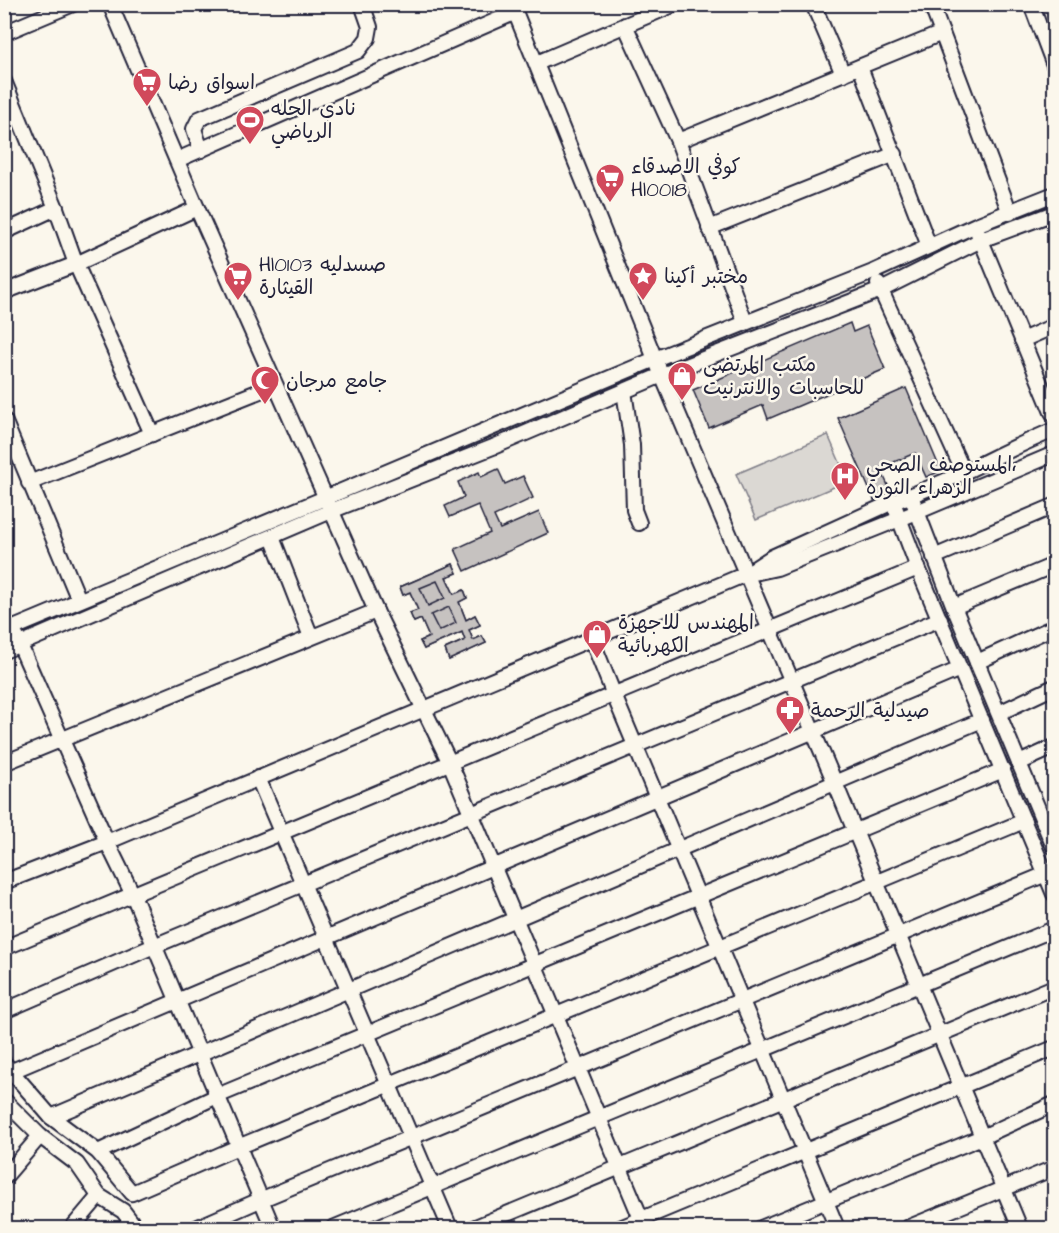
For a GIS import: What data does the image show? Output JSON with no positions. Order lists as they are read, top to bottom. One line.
{"places":{"supermarket":["اسواق رضا","كوفي الاصدقاء Hl0018","Hl0103 صسدليه القيثارة"],"sports":["نادي الحله الرياضي"],"place":["مختبر أكينا"],"shop":["مكتب المرتضى للحاسبات والانترنيت","المهندس للاجهزة الكهربائية"],"mosque":["جامع مرجان"],"hospital":["المستوصف الصحي، الزهراء الثوره"],"pharmacy":["صيدلية الرحمة"]}}
